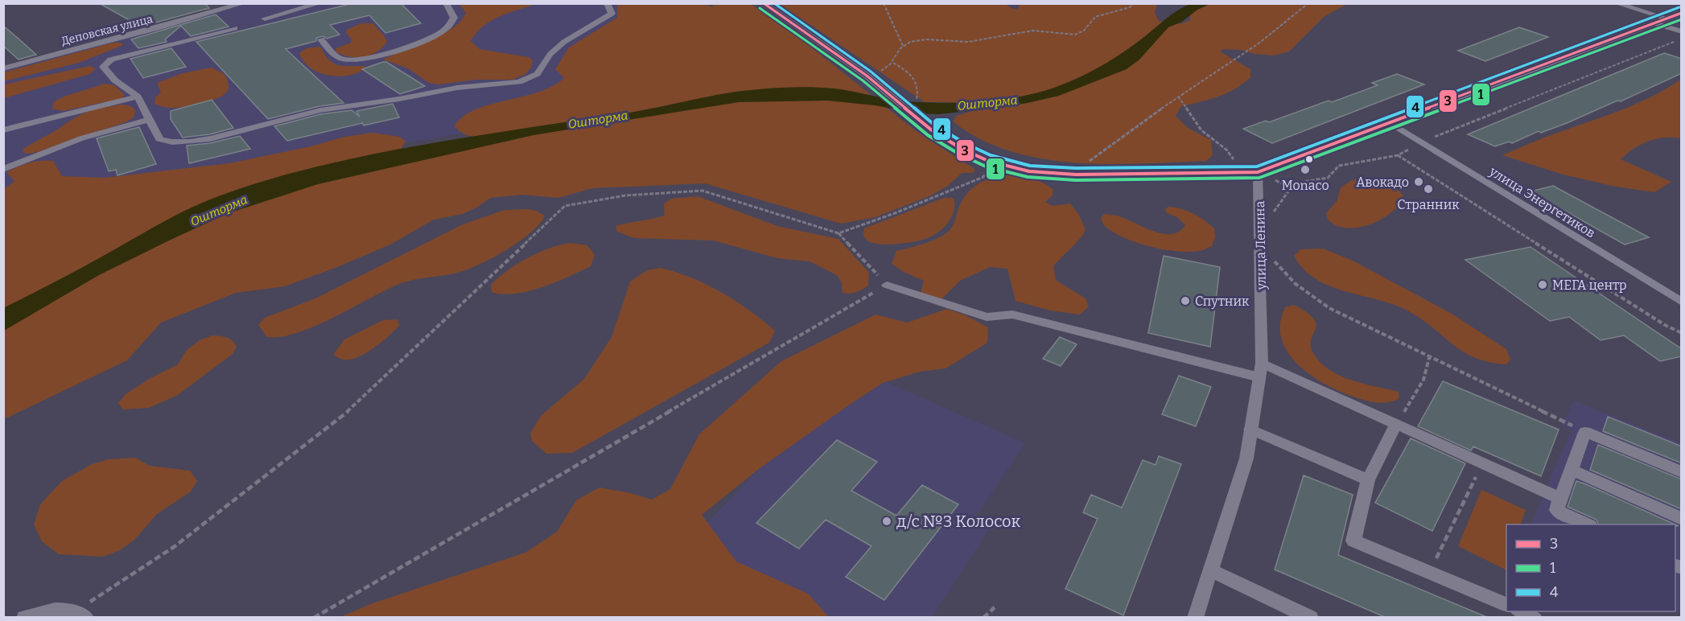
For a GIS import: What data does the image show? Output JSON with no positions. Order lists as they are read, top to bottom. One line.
{"streets":{"street":["Деповская улица","улица Энергетиков","улица Ленина"]},"water":["Ошторма"],"places":["Monaco","Авокадо","Странник","МЕГА центр","Спутник","д/с №3 Колосок"],"lines":["transit line 3","transit line 4","transit line 1"],"legend":["3","1","4"]}
